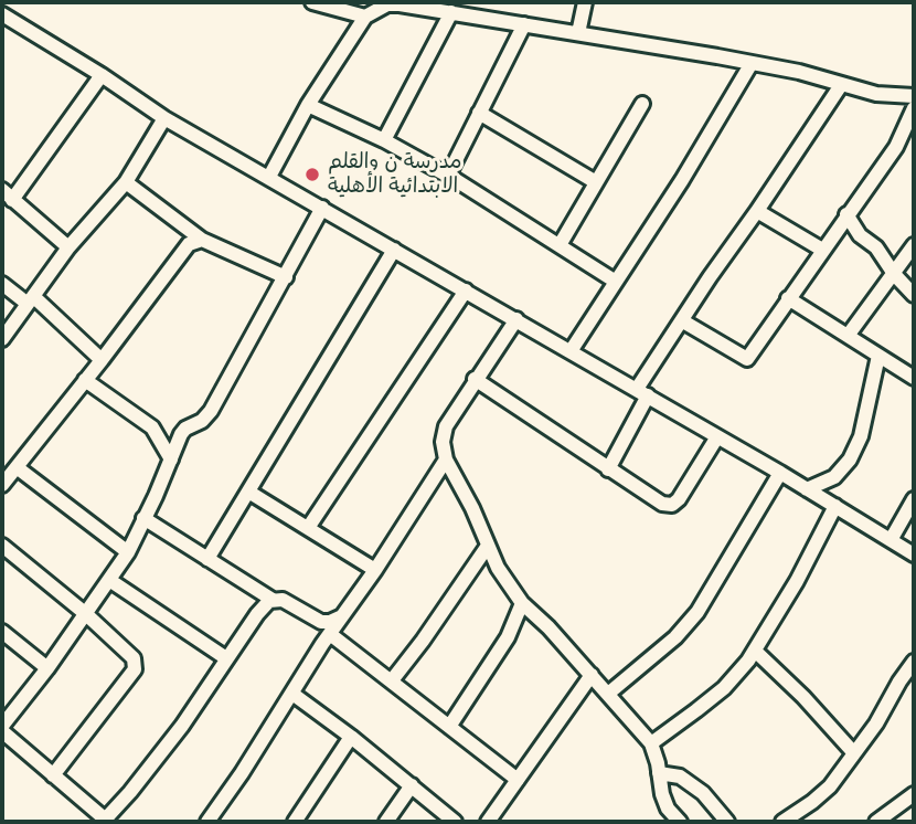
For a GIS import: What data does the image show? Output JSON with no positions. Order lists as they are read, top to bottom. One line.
{"places":["مدرسة ن والقلم الابتدائية الأهلية"]}
